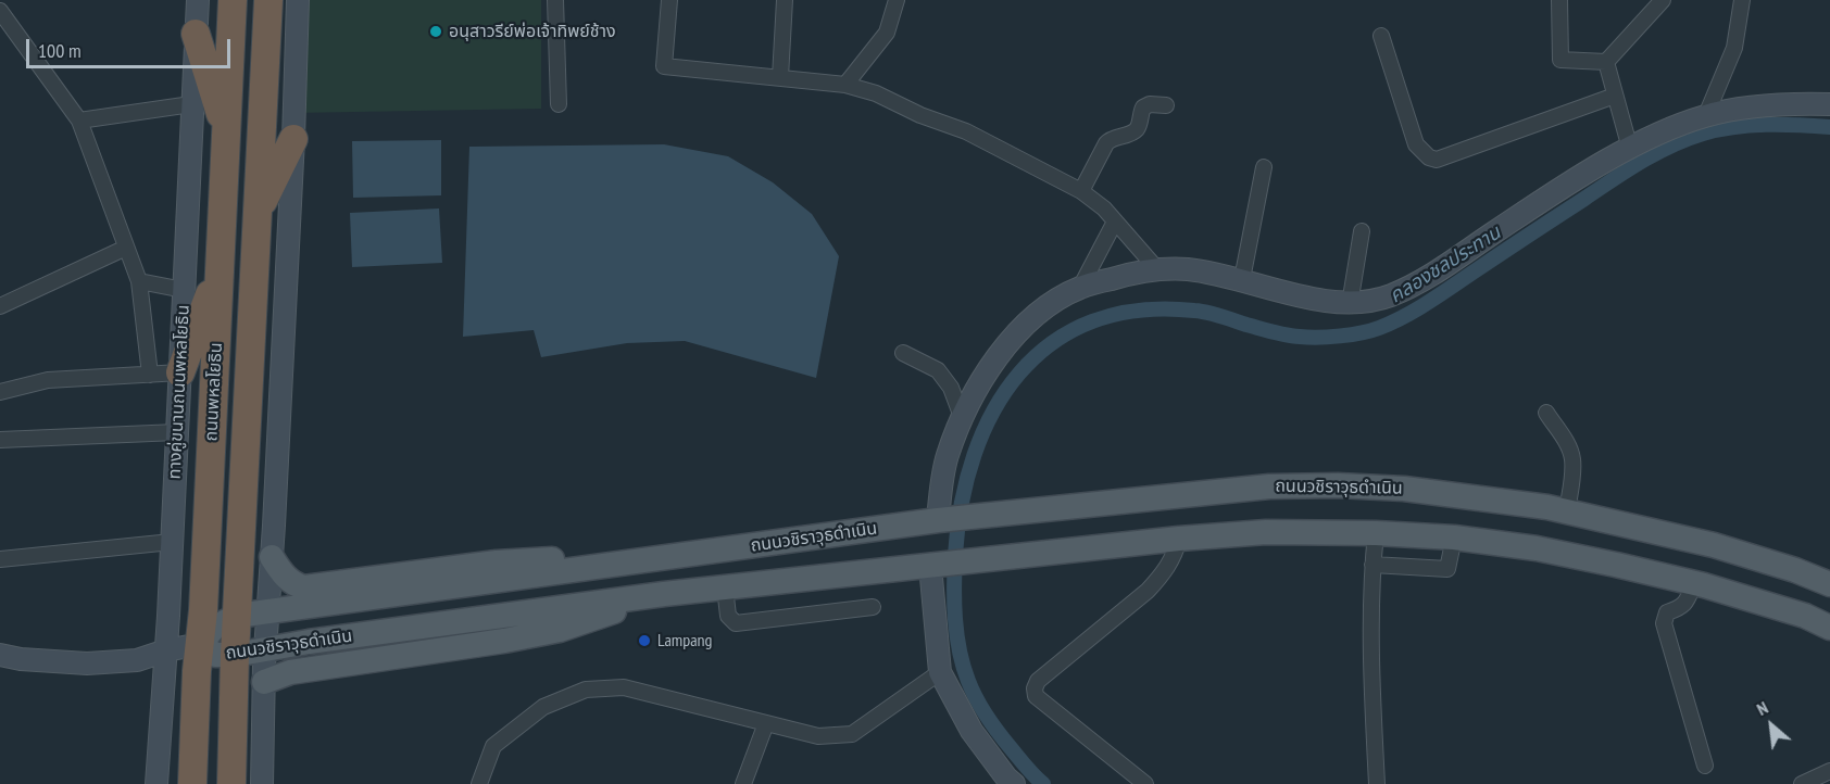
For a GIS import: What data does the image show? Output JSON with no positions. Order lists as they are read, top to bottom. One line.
{"streets":{"highway":["ถนนพหลโยธิน"],"main road":["ทางคู่ขนานถนนพหลโยธิน","ถนนวชิราวุธดำเนิน"]},"crossings":[["ถนนพหลโยธิน","ถนนวชิราวุธดำเนิน"]],"water":["คลองชลประทาน"],"places":["อนุสาวรีย์พ่อเจ้าทิพย์ช้าง","Lampang"],"scale_bar":"100 m","north":"top left"}
